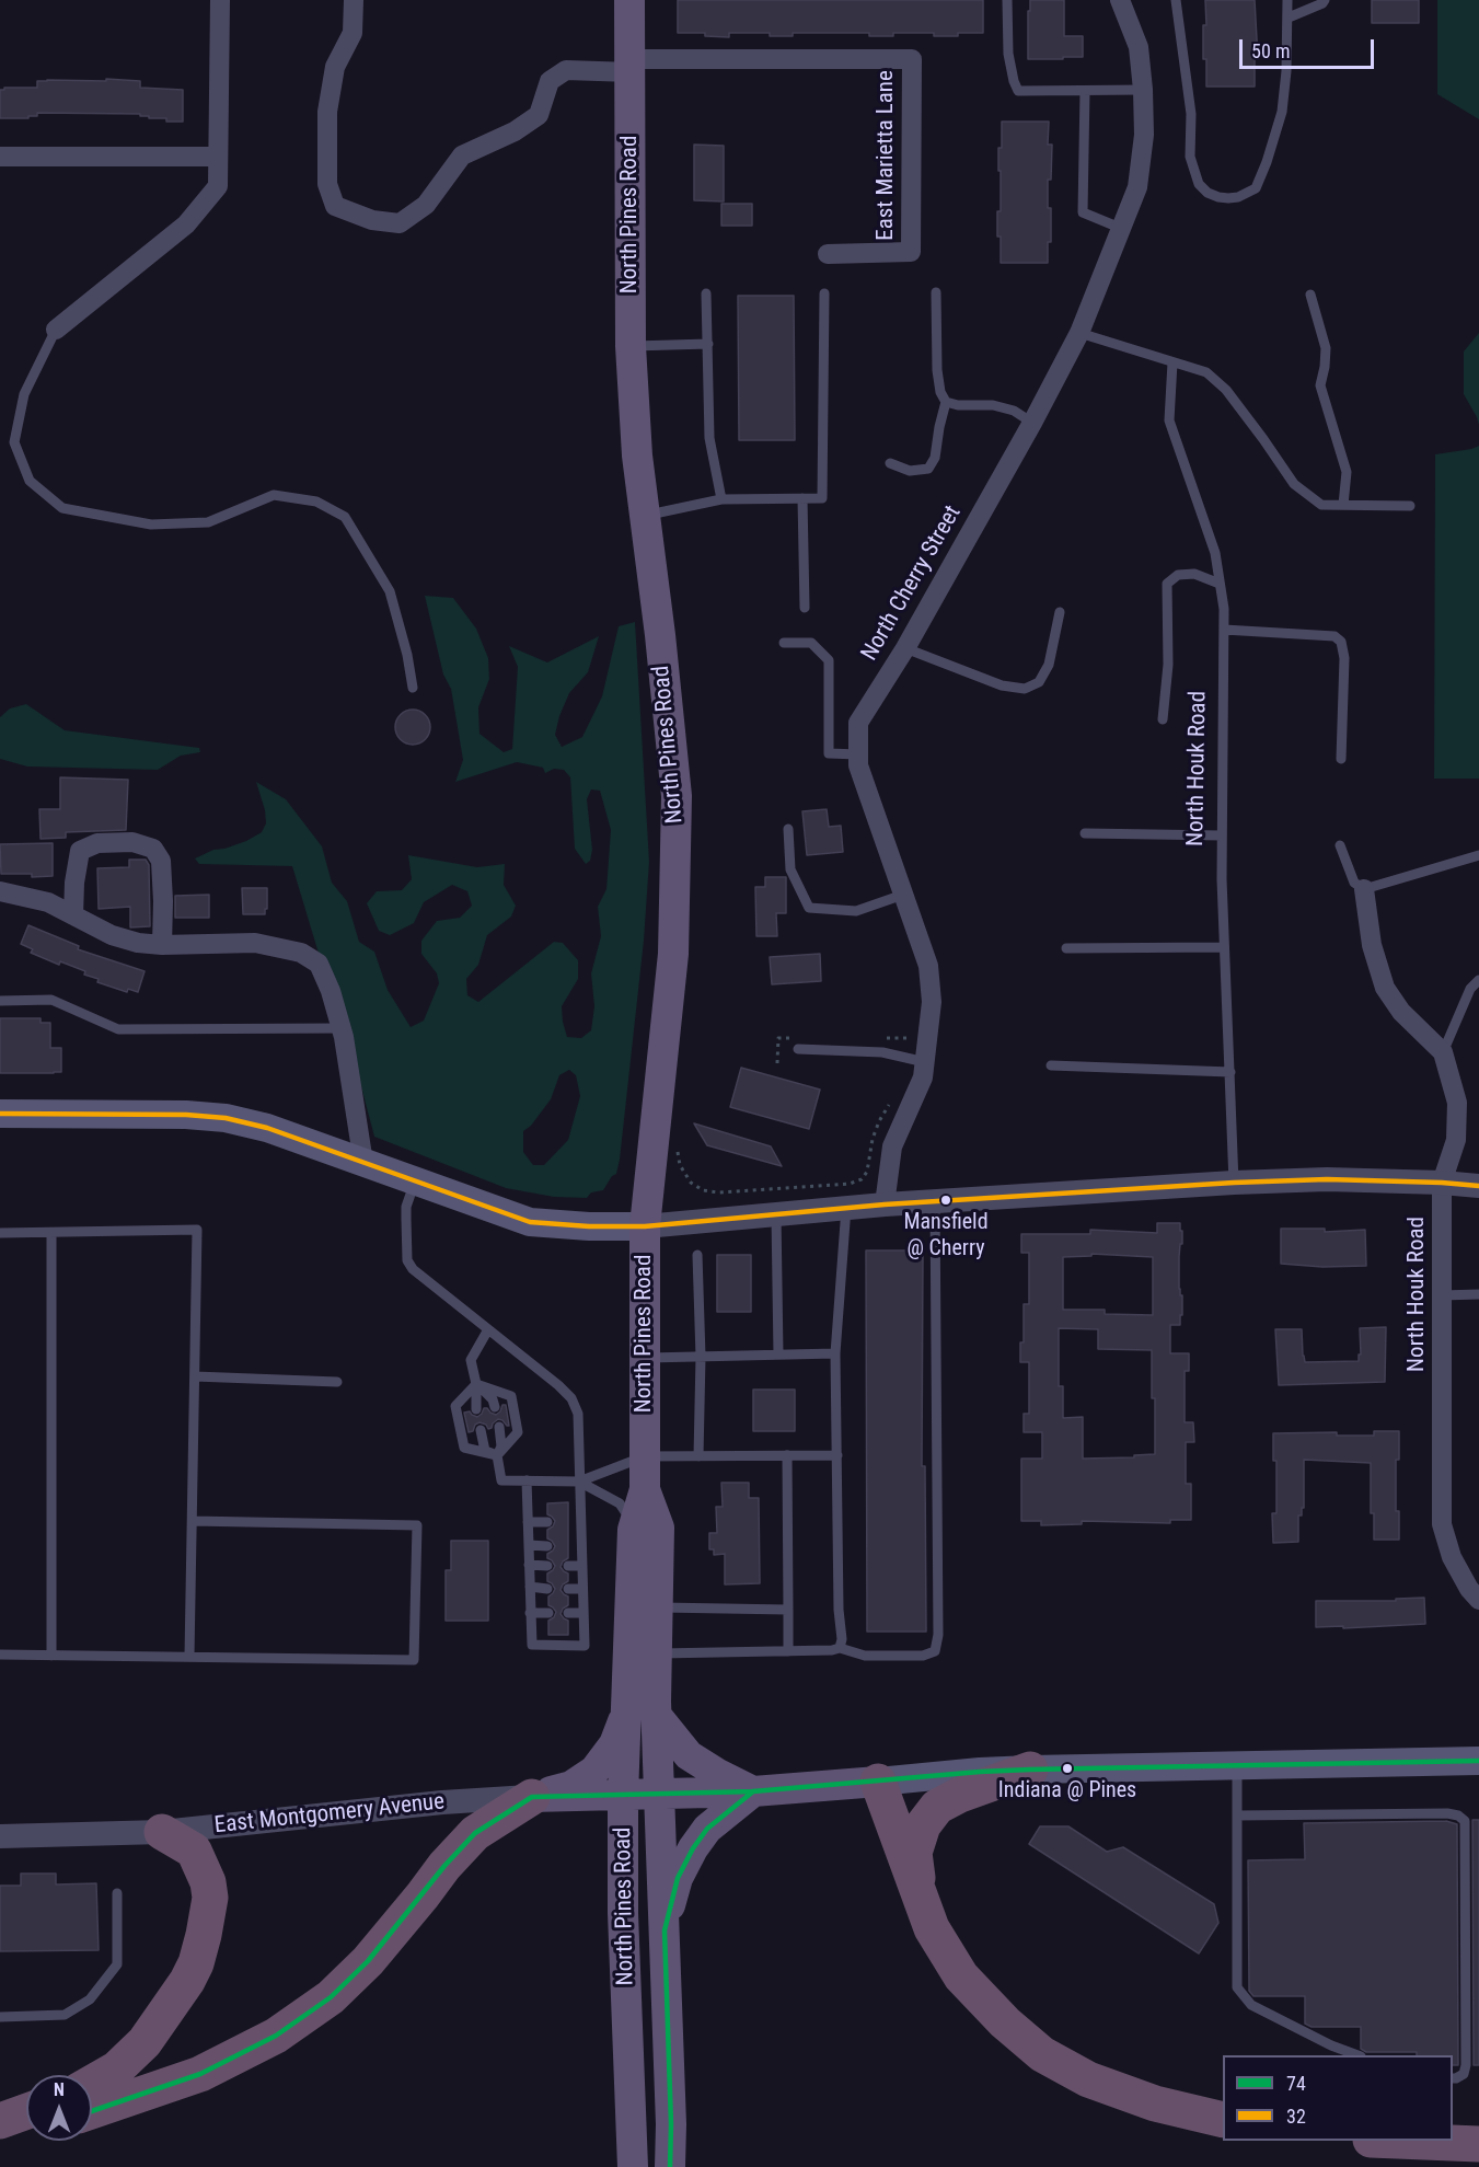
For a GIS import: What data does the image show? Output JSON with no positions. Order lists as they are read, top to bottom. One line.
{"streets":{"main road":["North Pines Road","East Montgomery Avenue"],"street":["East Marietta Lane","North Cherry Street","North Houk Road"]},"crossings":[["East Marietta Lane","North Pines Road"],["North Pines Road","East Montgomery Avenue"]],"places":["Mansfield @ Cherry","Indiana @ Pines"],"lines":["transit line 32","transit line 74"],"legend":["74","32"],"scale_bar":"50 m","north":"top"}
